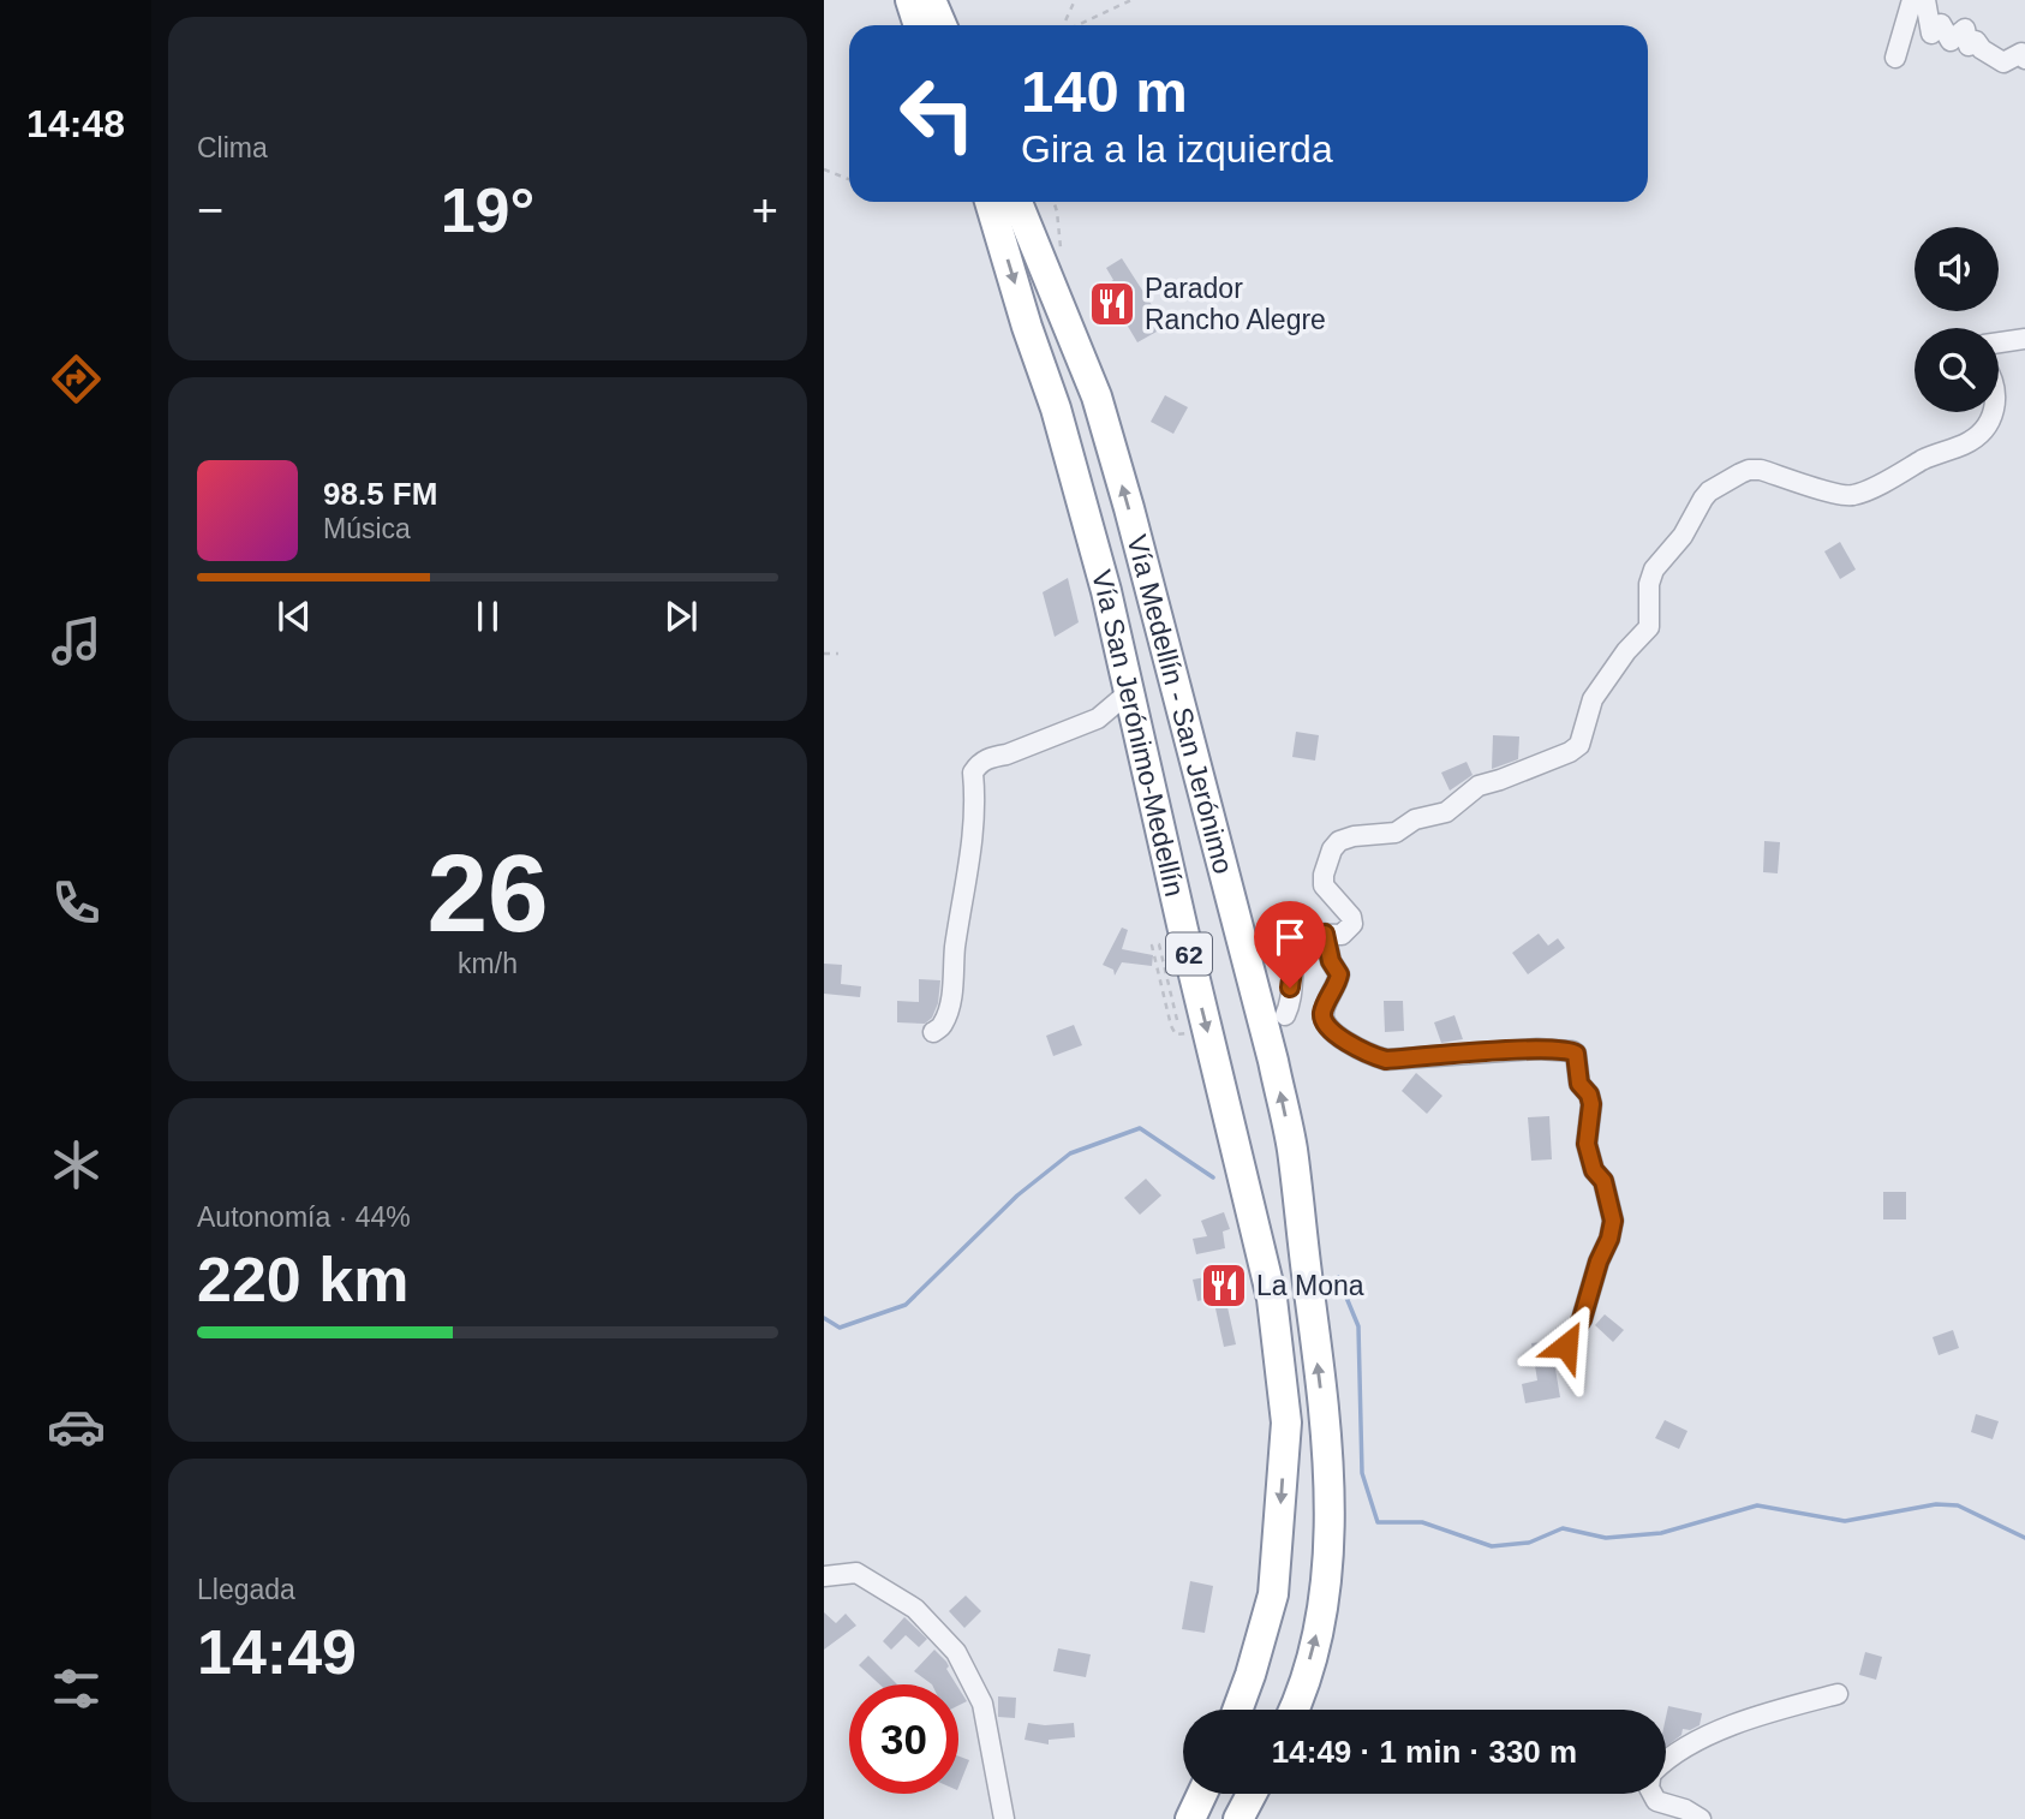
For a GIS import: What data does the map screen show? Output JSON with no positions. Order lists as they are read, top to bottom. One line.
{"streets":{"highway":["Vía Medellín - San Jerónimo","Vía San Jerónimo-Medellín","62"]},"one_way":["Vía Medellín - San Jerónimo","Vía San Jerónimo-Medellín"],"places":{"restaurant":["Parador Rancho Alegre","La Mona"]},"page":{"tabs":"14:48","tile":["Clima",["26","km/h"],["Autonomía · 44%","220 km"],["Llegada","14:49"]],"turn":["140 m","Gira a la izquierda"],"heat":["−","19°","+"],"song":["98.5 FM","Música"],"limit":"30","trip":"14:49 · 1 min · 330 m"}}
